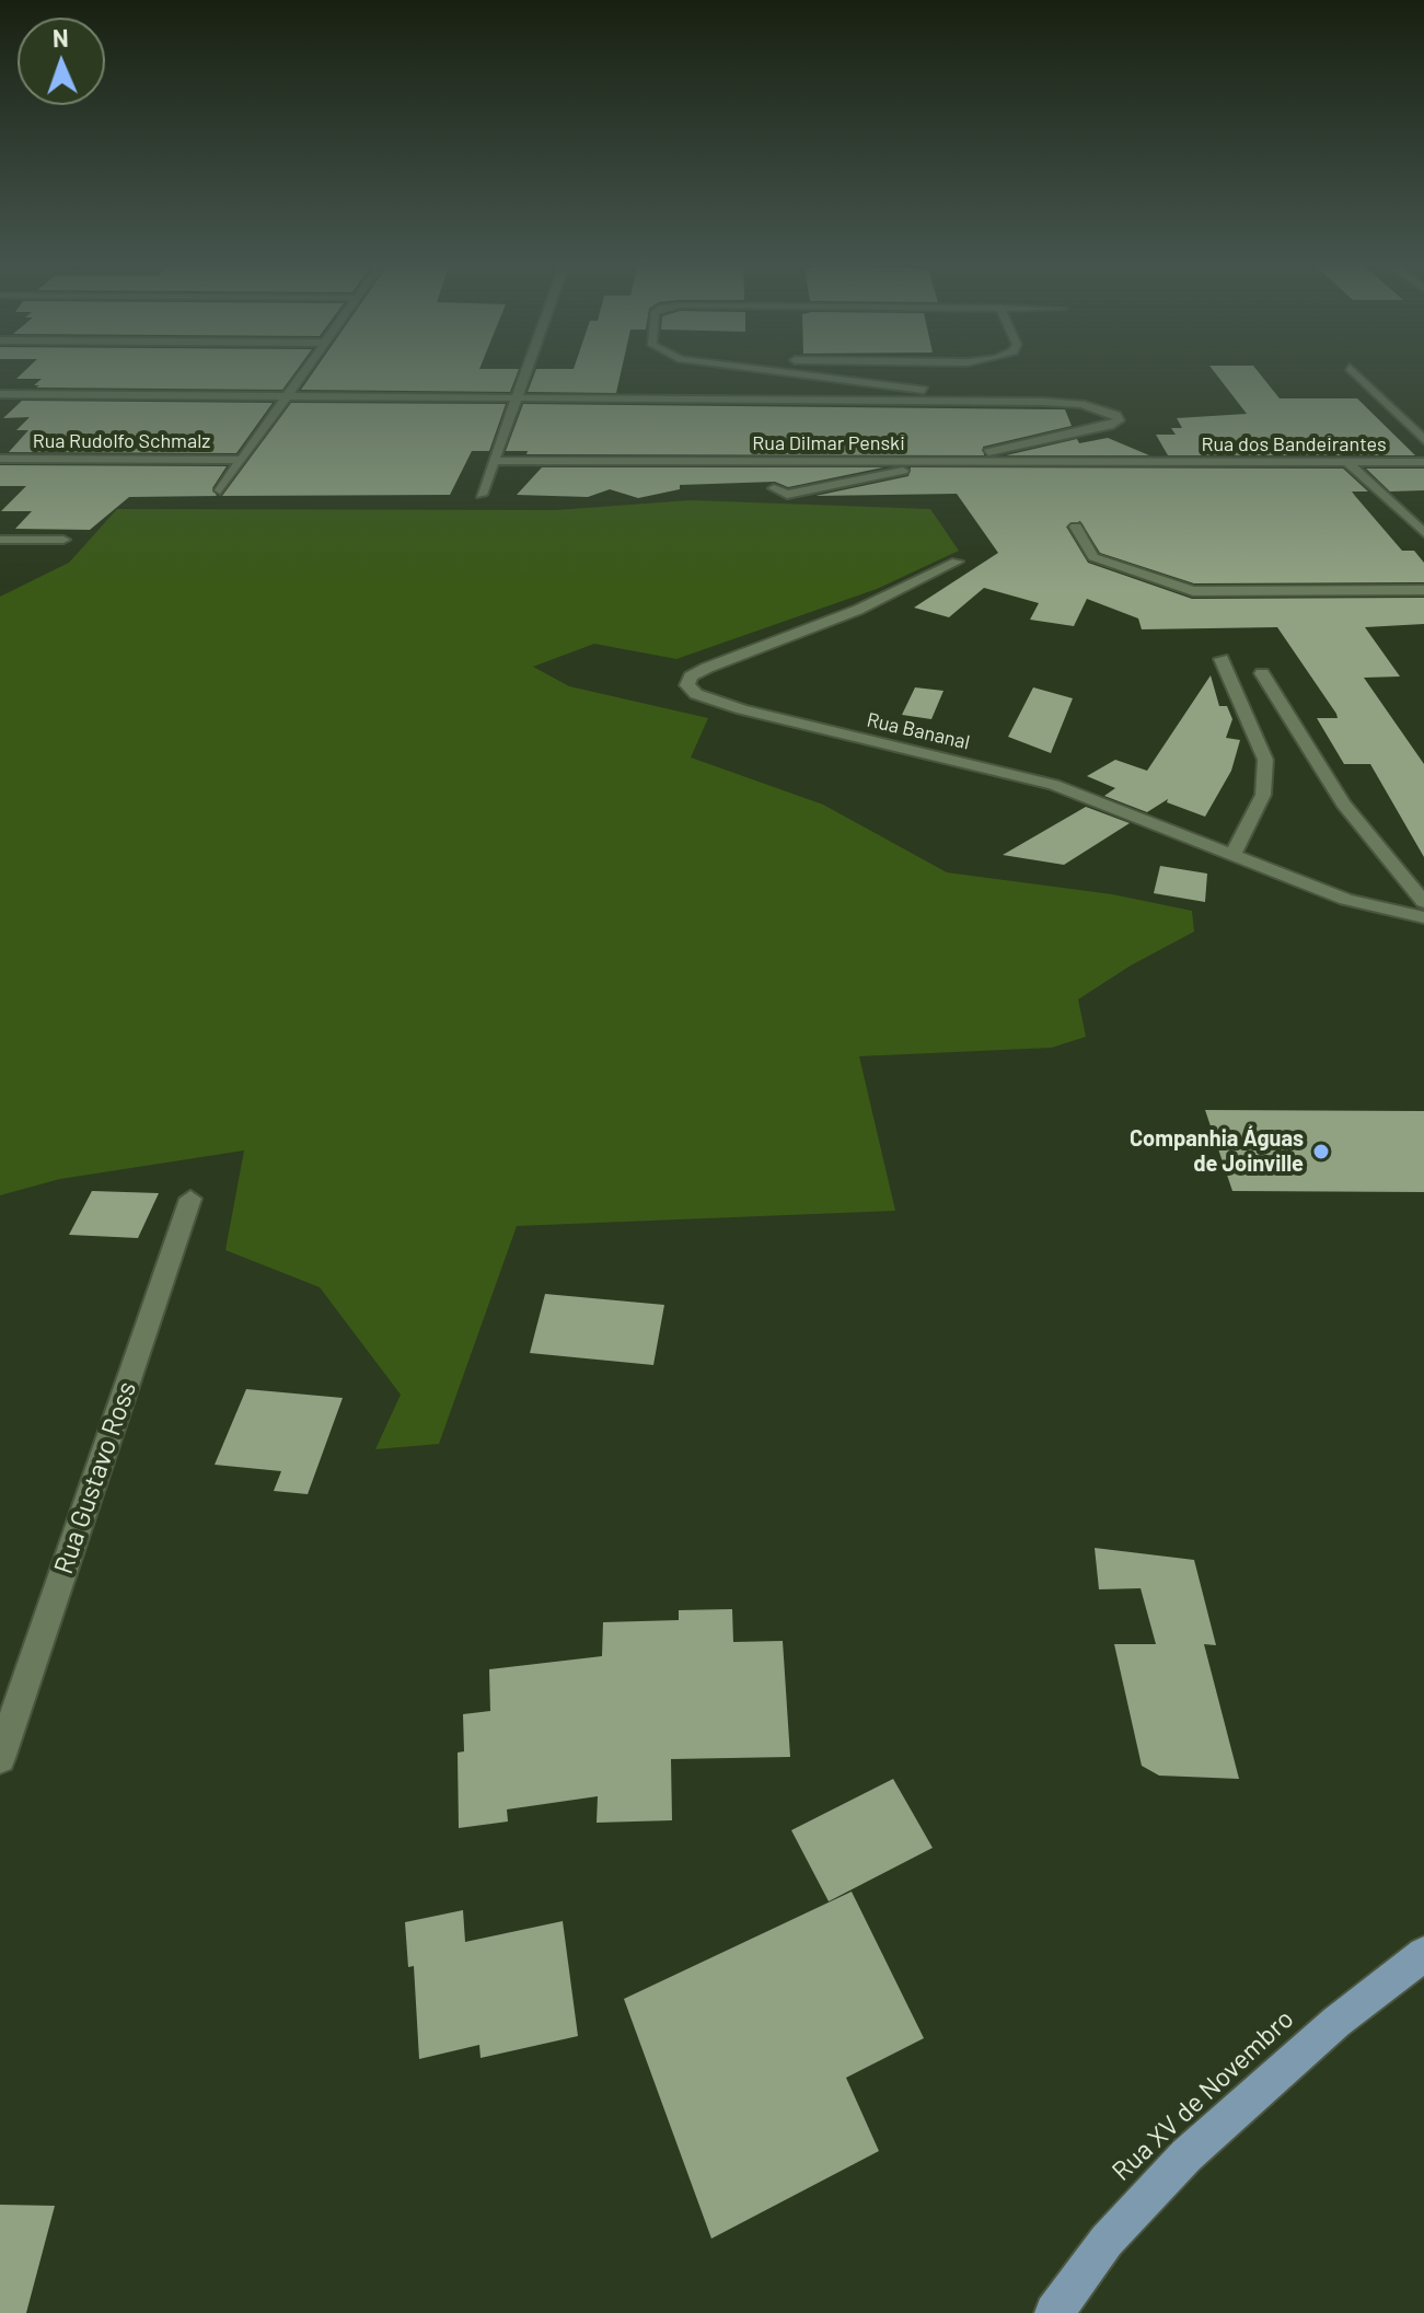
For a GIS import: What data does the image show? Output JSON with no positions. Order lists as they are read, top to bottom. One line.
{"streets":{"main road":["Rua XV de Novembro"],"street":["Rua Rudolfo Schmalz","Rua Dilmar Penski","Rua dos Bandeirantes","Rua Bananal","Rua Gustavo Ross"]},"crossings":[["Rua Dilmar Penski","Rua dos Bandeirantes"]],"places":["Companhia Águas de Joinville"],"north":"top"}
